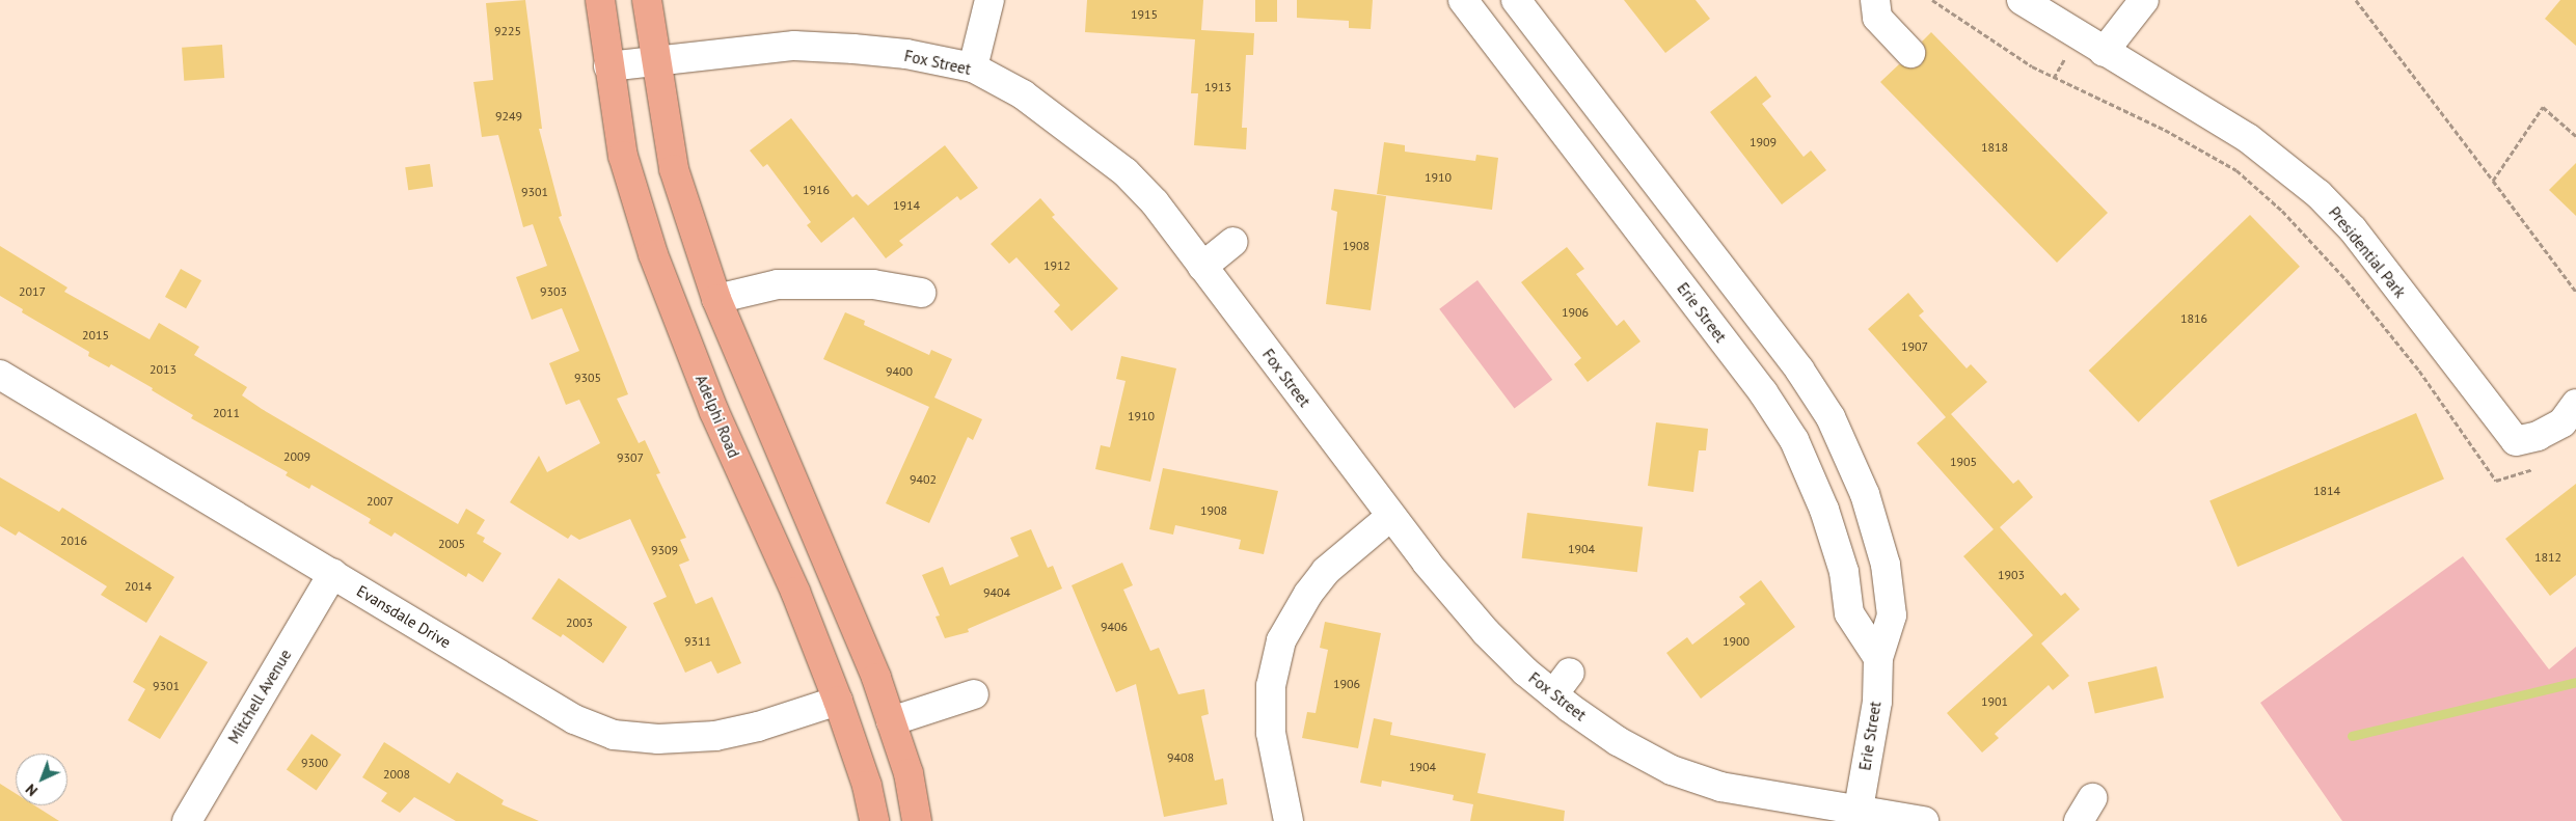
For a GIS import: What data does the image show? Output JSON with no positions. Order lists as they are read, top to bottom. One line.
{"streets":{"main road":["Adelphi Road"],"street":["Fox Street","Presidential Park","Erie Street","Evansdale Drive","Mitchell Avenue"]},"crossings":[["Fox Street","Erie Street"],["Fox Street","Adelphi Road"],["Adelphi Road","Evansdale Drive"],["Evansdale Drive","Mitchell Avenue"]],"house_numbers":["1915","9225","1913","9249","1909","1818","1910","1916","9301","1914","1908","1912","2017","9303","1906","1816","2015","1907","2013","9400","9305","2011","1910","2009","9307","1905","9402","1814","2007","1908","2016","2005","1904","9309","1812","1903","2014","9404","2003","9406","9311","1900","1906","9301","1901","9408","9300","1904","2008"],"north":"bottom left"}
